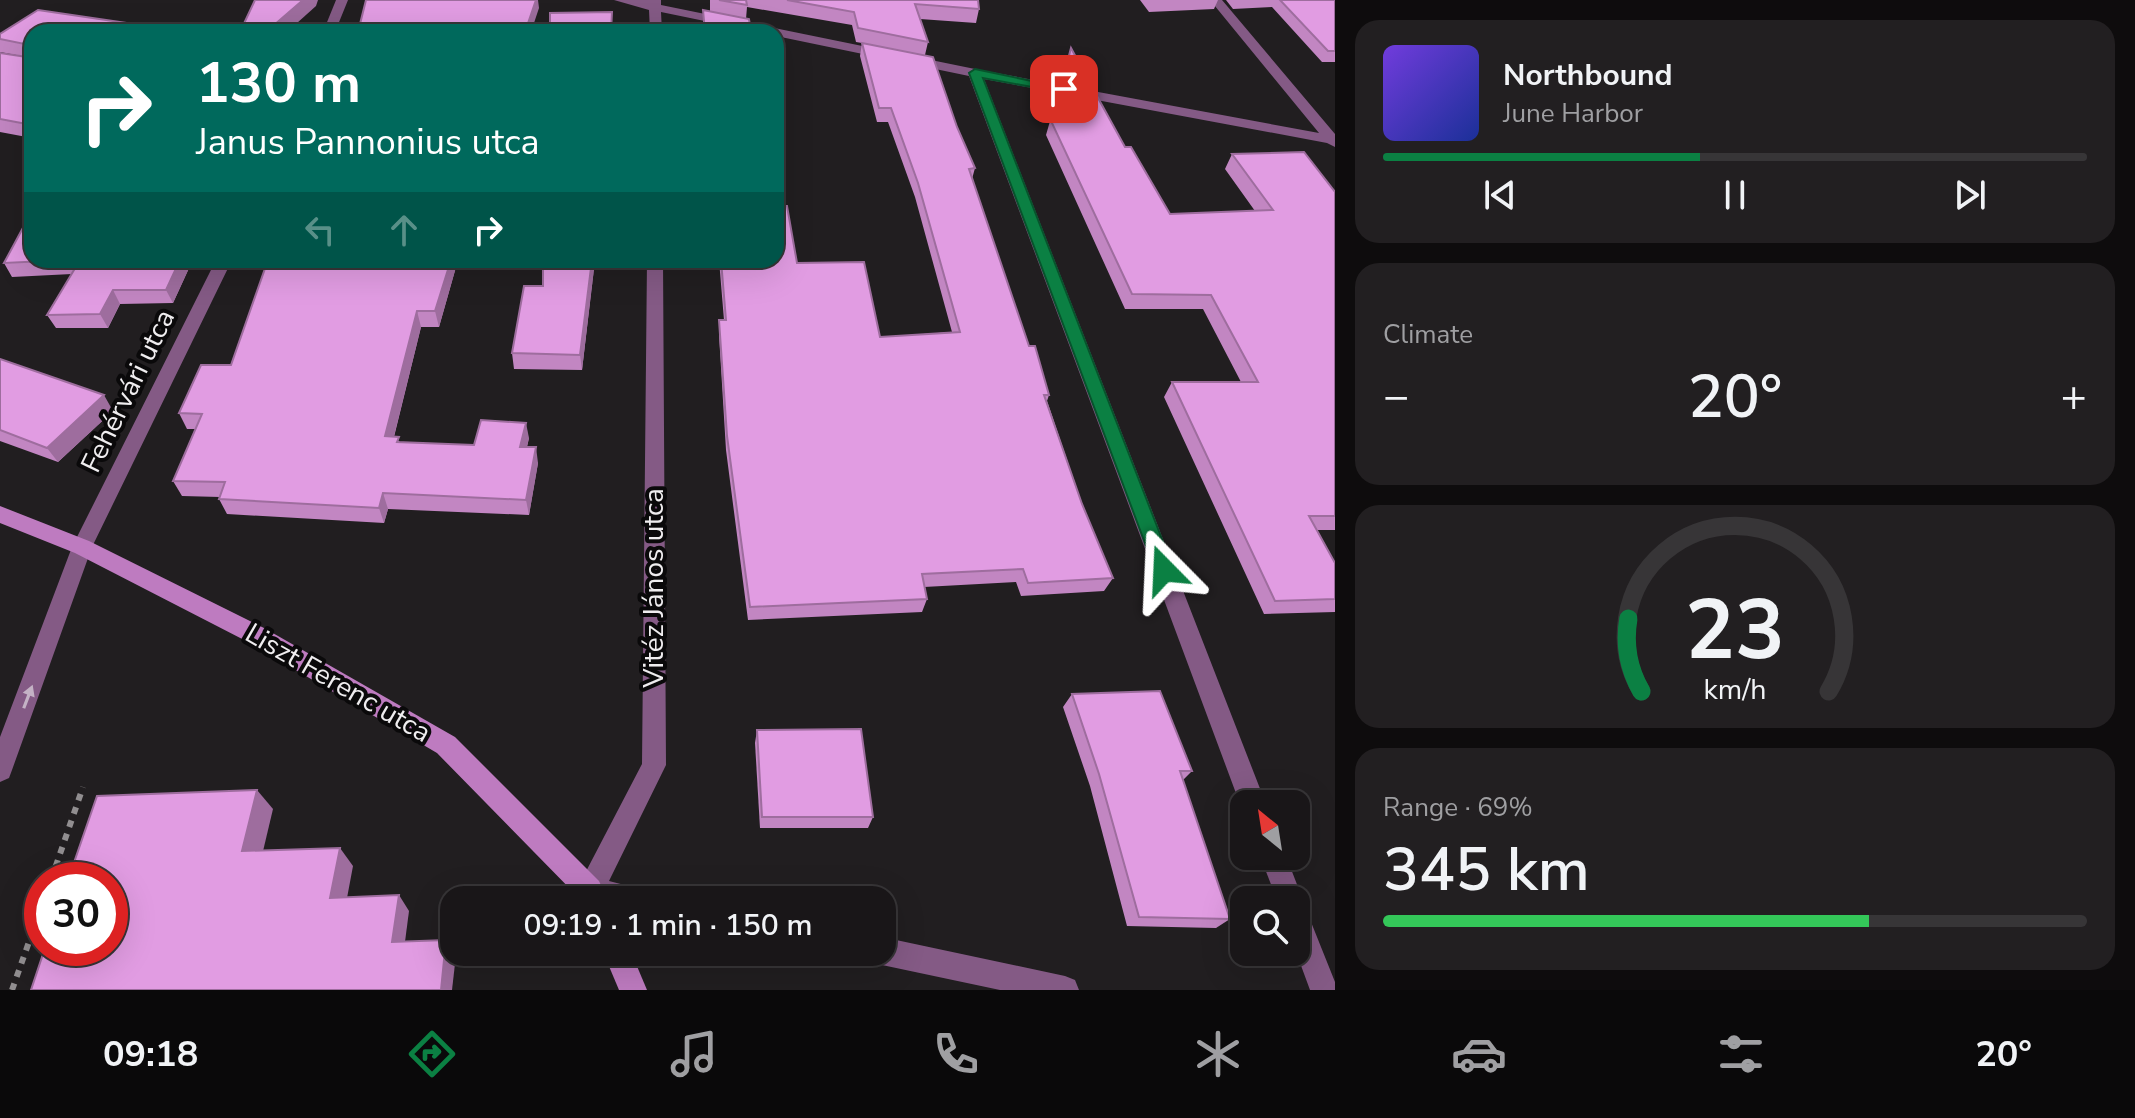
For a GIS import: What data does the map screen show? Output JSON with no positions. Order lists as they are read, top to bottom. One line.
{"streets":{"street":["Fehérvári utca","Vitéz János utca","Liszt Ferenc utca"]},"crossings":[["Fehérvári utca","Liszt Ferenc utca"]],"one_way":["Fehérvári utca"],"north":"top left","page":{"turn":["130 m","Janus Pannonius utca"],"song":["Northbound","June Harbor"],"tile":["Climate",["Range · 69%","345 km"]],"heat":["−","20°","+"],"limit":"30","trip":"09:19 · 1 min · 150 m","tabs":["09:18","20°"],"gauge":["23","km/h"]}}
